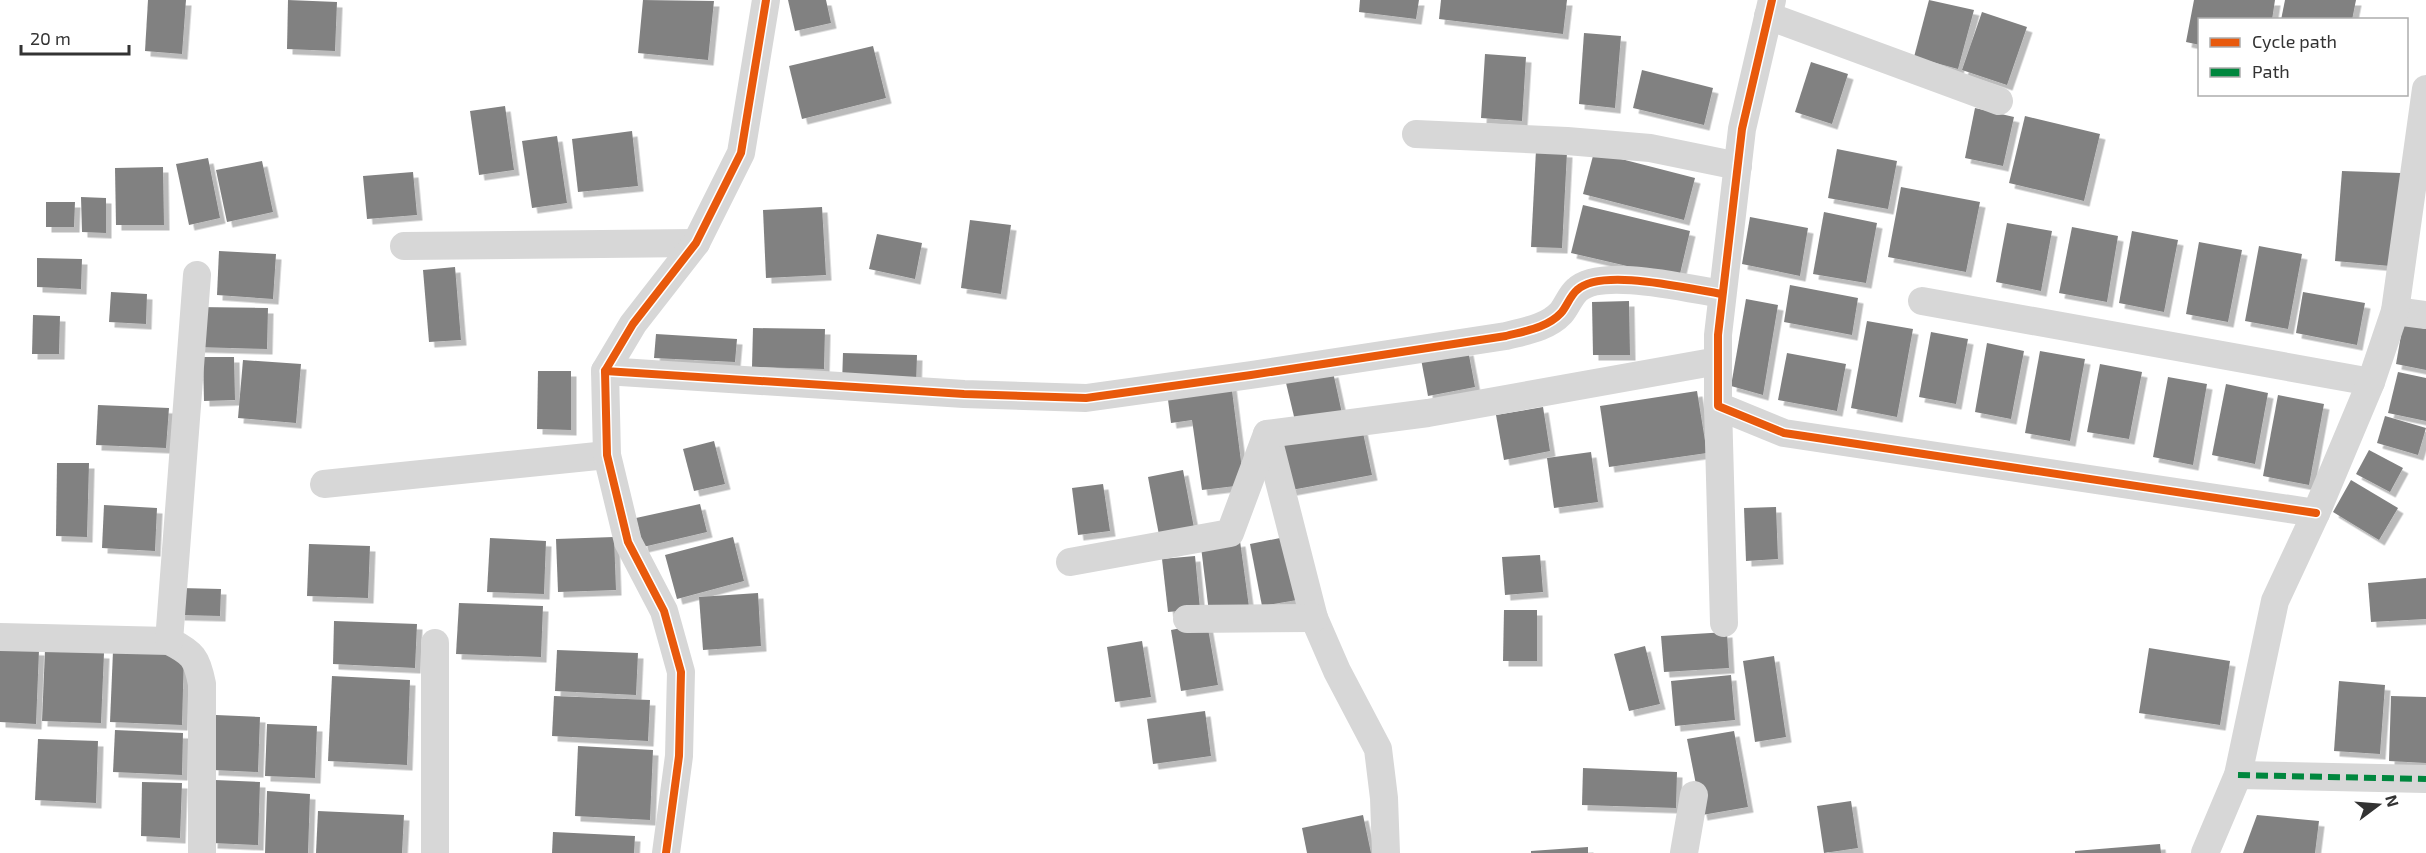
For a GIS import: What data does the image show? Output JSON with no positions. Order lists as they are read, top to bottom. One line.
{"legend":["Cycle path","Path"],"scale_bar":"20 m","north":"right"}
